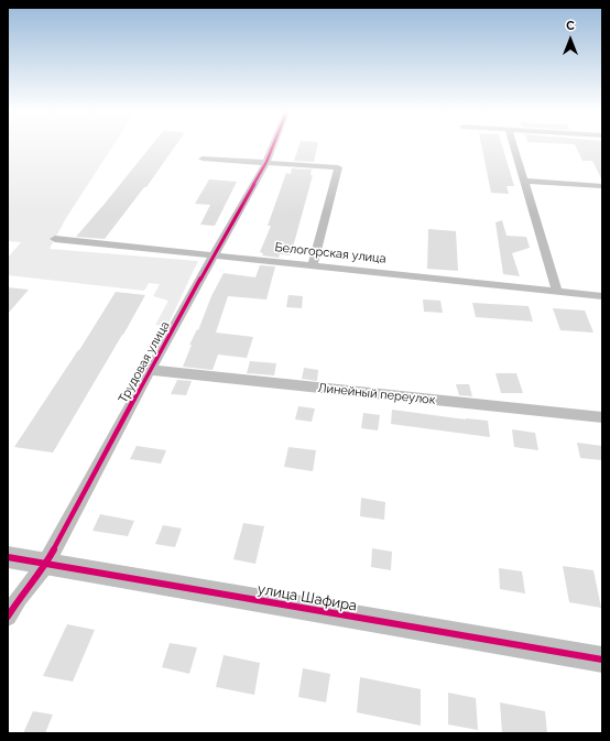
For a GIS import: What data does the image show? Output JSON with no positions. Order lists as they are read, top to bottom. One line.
{"streets":{"street":["Белогорская улица","Трудовая улица","Линейный переулок","улица Шафира"]},"crossings":[["Белогорская улица","Трудовая улица"],["Трудовая улица","Линейный переулок"],["Трудовая улица","улица Шафира"]],"north":"top"}
